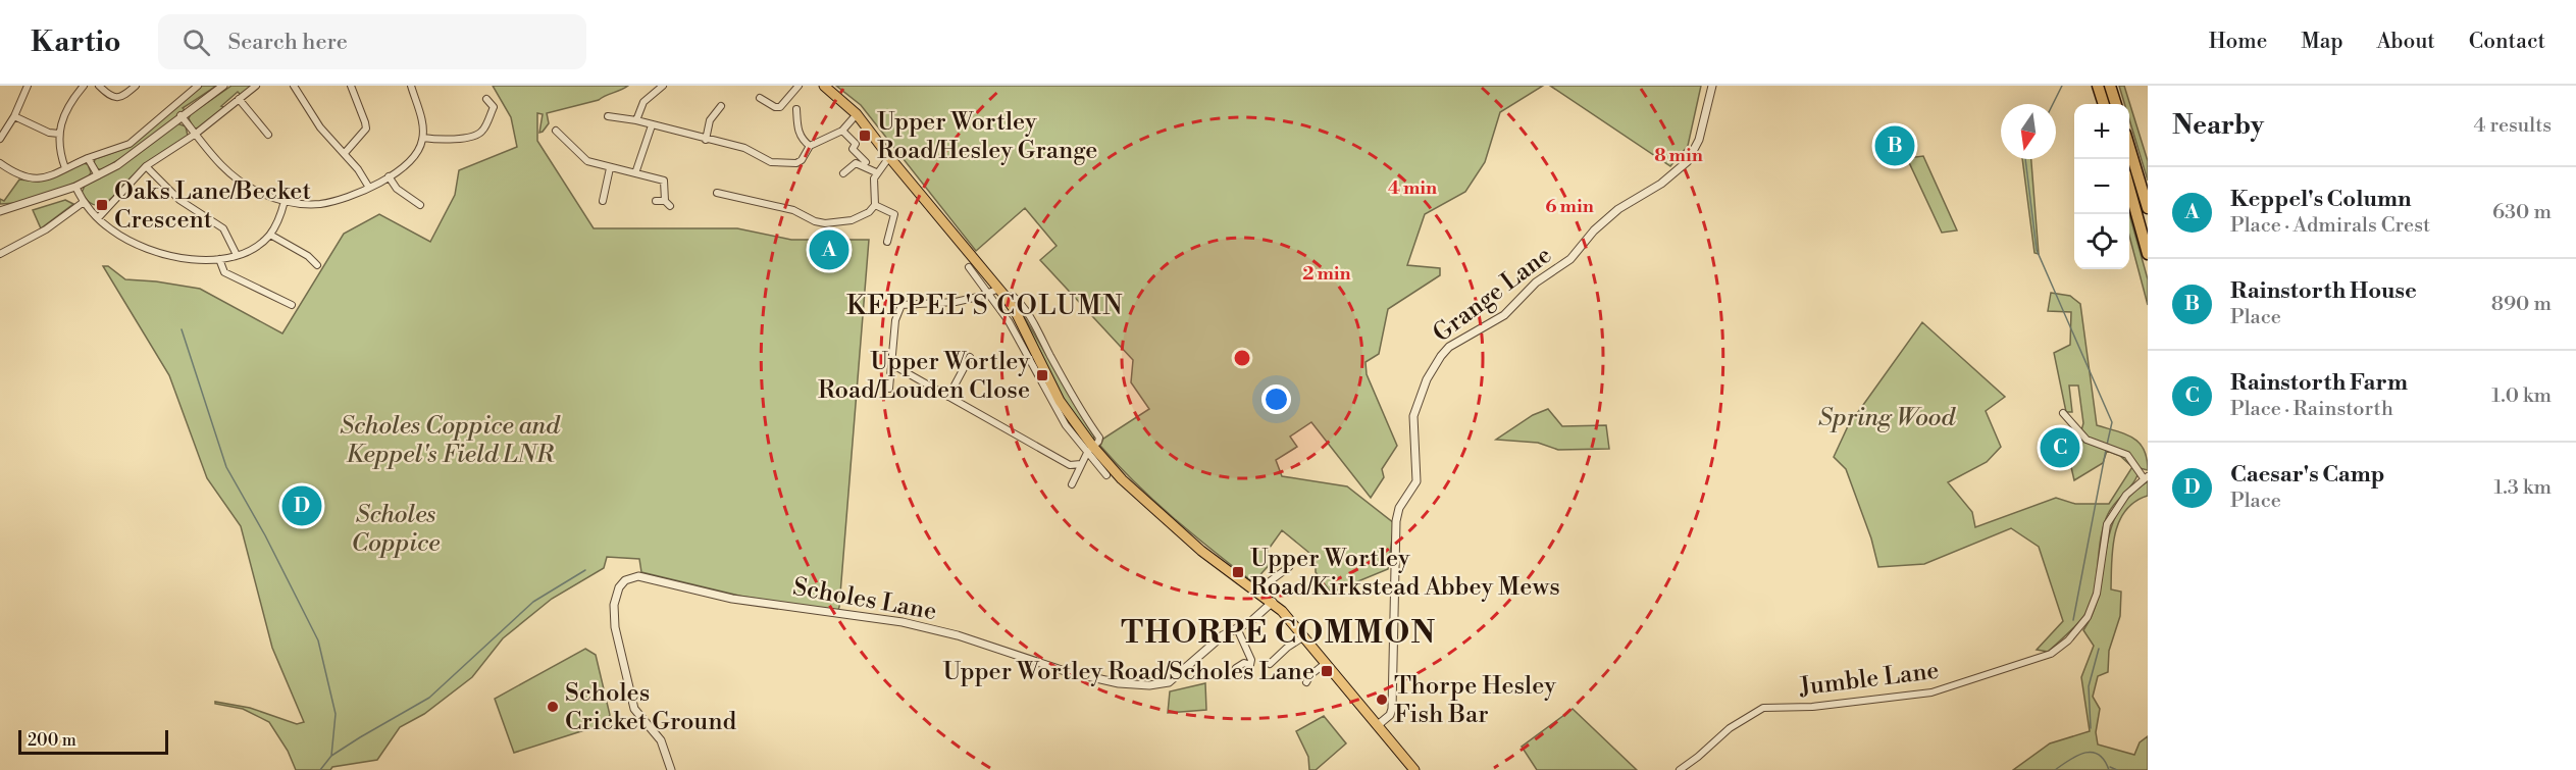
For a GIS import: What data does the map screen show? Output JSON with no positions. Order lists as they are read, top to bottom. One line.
{"streets":{"street":["Grange Lane","Scholes Lane","Jumble Lane"]},"districts":["KEPPEL'S COLUMN","THORPE COMMON"],"parks":["Spring Wood","Scholes Coppice and Keppel's Field LNR","Scholes Coppice"],"places":{"transit":["Upper Wortley Road/Hesley Grange","Oaks Lane/Becket Crescent","Upper Wortley Road/Louden Close","Upper Wortley Road/Kirkstead Abbey Mews","Upper Wortley Road/Scholes Lane"],"other":["Thorpe Hesley Fish Bar","Scholes Cricket Ground"]},"scale_bar":"200 m","north":"bottom","page":{"header":"Kartio","search":"Search here","nav":["Home","Map","About","Contact"],"heading":["Nearby","4 results"],"map_buttons":["+","−"],"pins":["B","A","C","D"],"list":[{"mark":"A","name":"Keppel's Column","note":"Place · Admirals Crest","value":"630 m"},{"mark":"B","name":"Rainstorth House","note":"Place","value":"890 m"},{"mark":"C","name":"Rainstorth Farm","note":"Place · Rainstorth","value":"1.0 km"},{"mark":"D","name":"Caesar's Camp","note":"Place","value":"1.3 km"}],"scale":"200 m"},"rings":["8 min","4 min","6 min","2 min"]}
